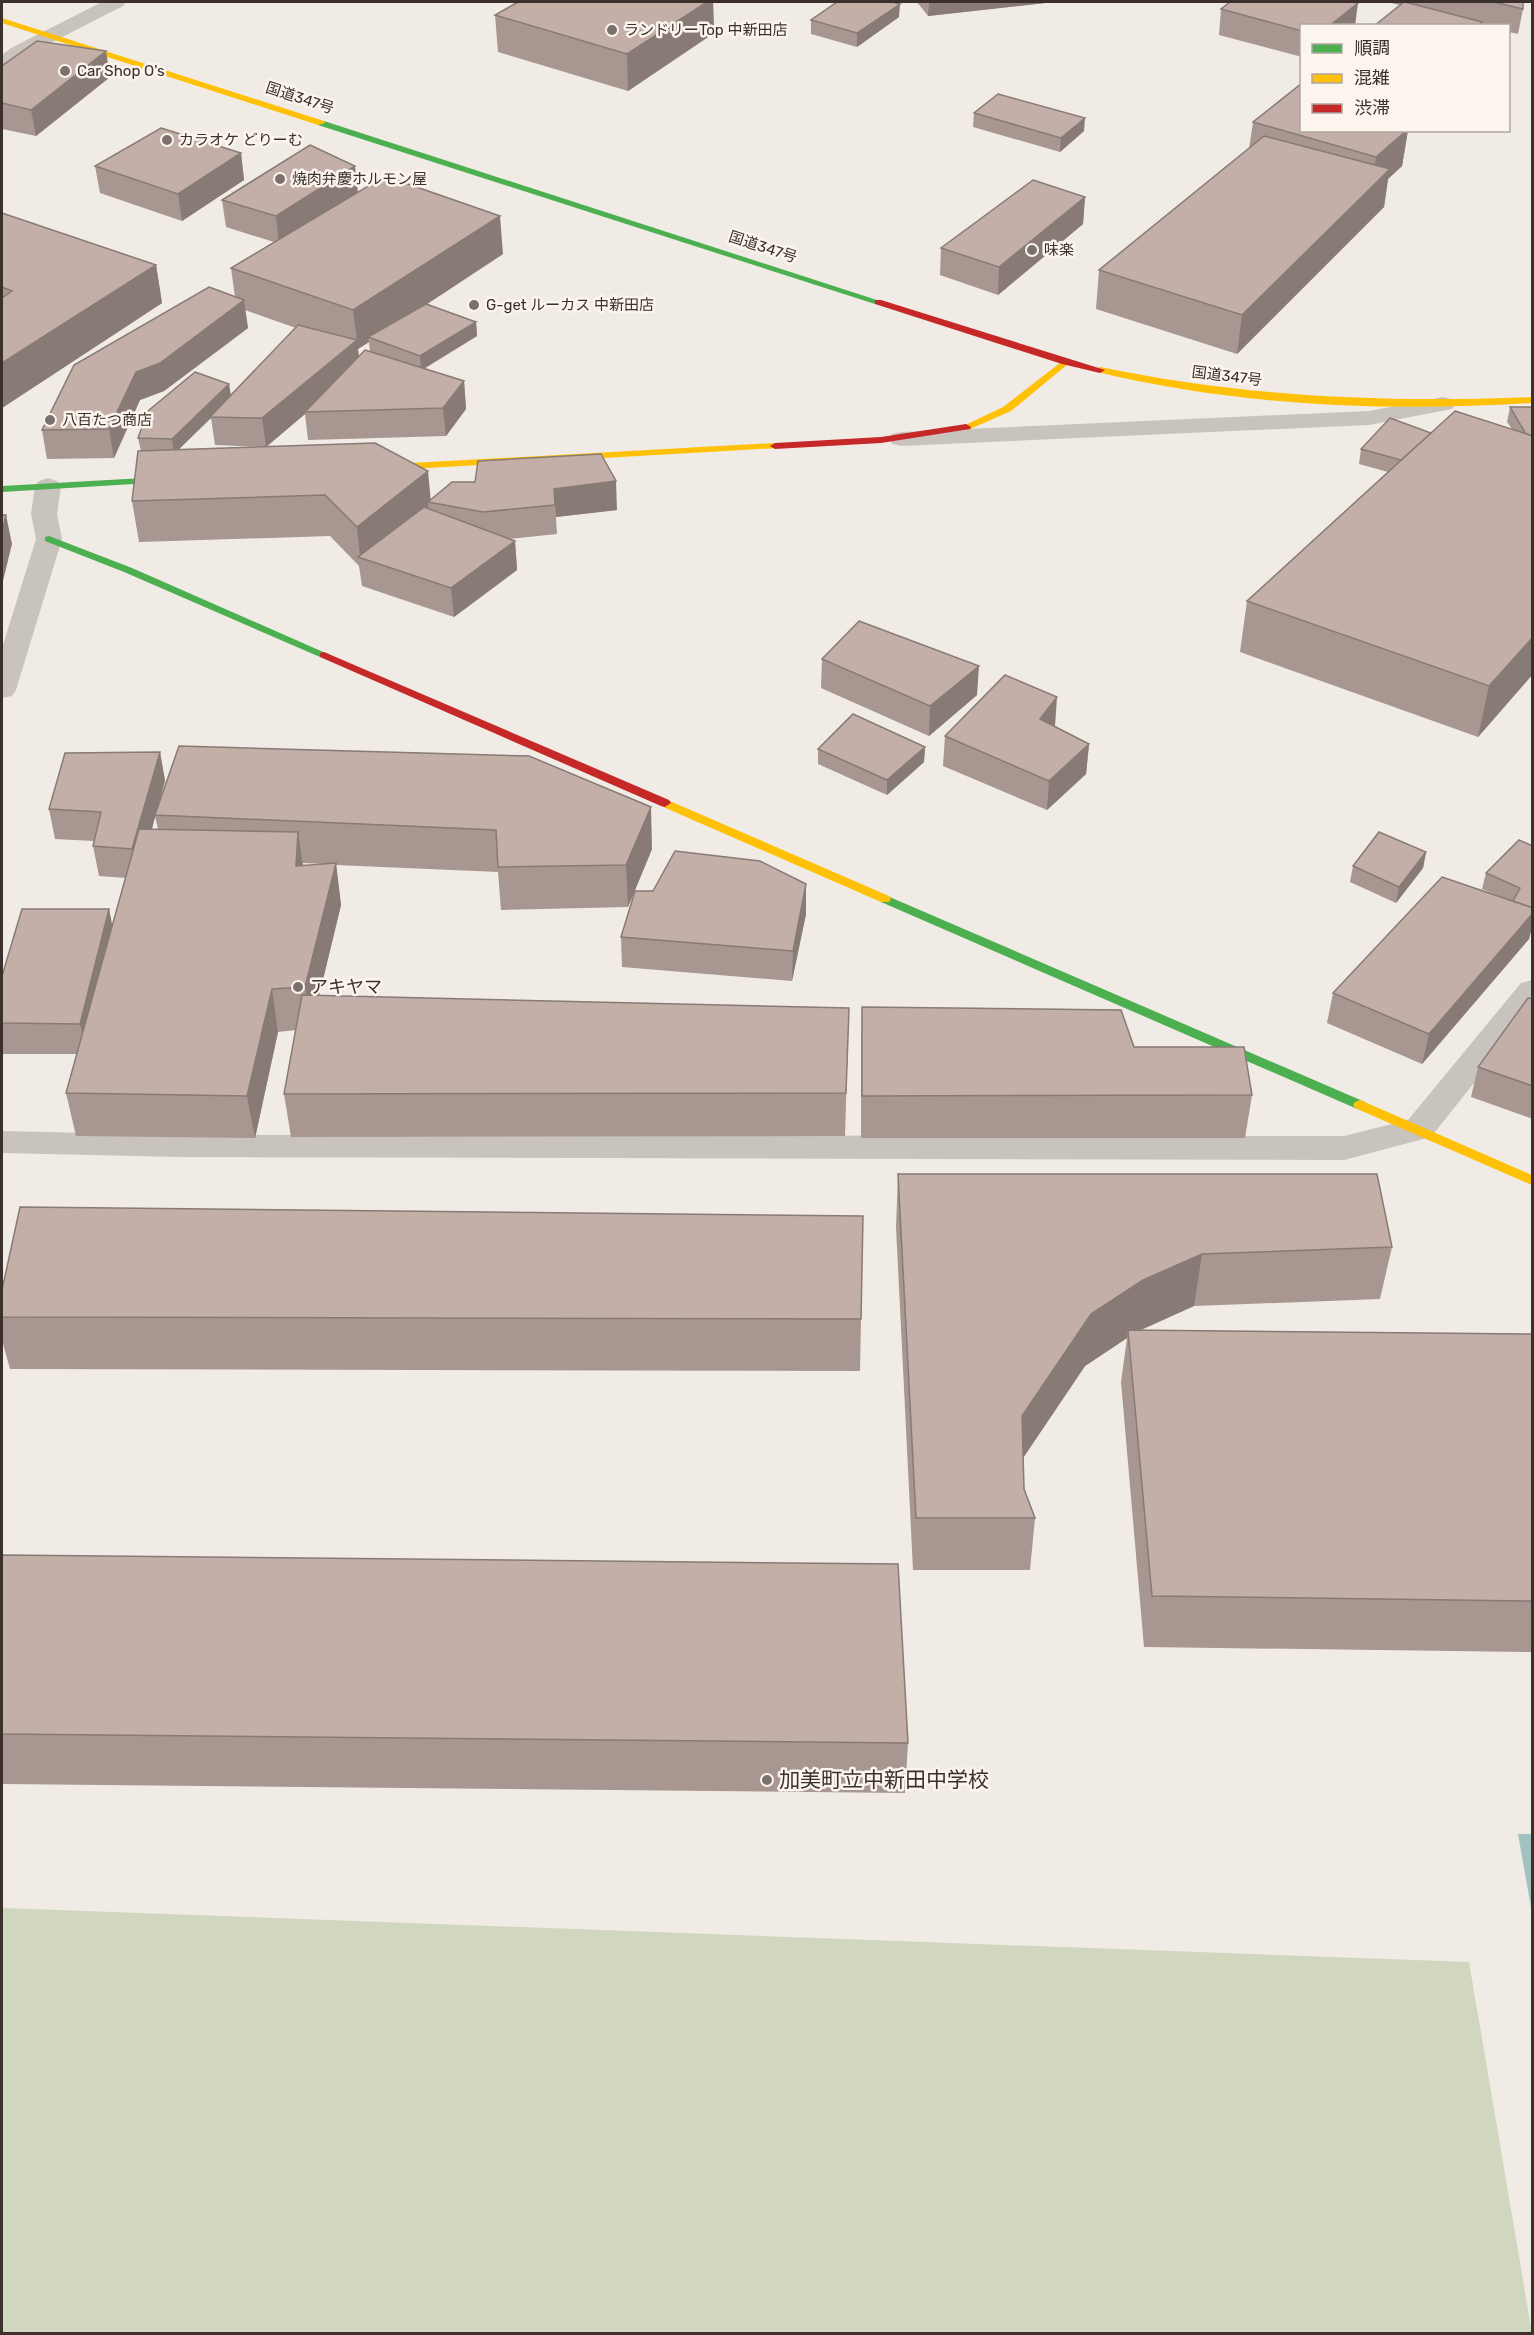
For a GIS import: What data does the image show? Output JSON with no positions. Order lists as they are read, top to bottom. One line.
{"streets":{"main road":["国道347号"]},"places":["ランドリーTop 中新田店","Car Shop O's","カラオケ どりーむ","焼肉弁慶ホルモン屋","味楽","G-get ルーカス 中新田店","八百たつ商店","アキヤマ","加美町立中新田中学校"],"legend":["順調","混雑","渋滞"]}
